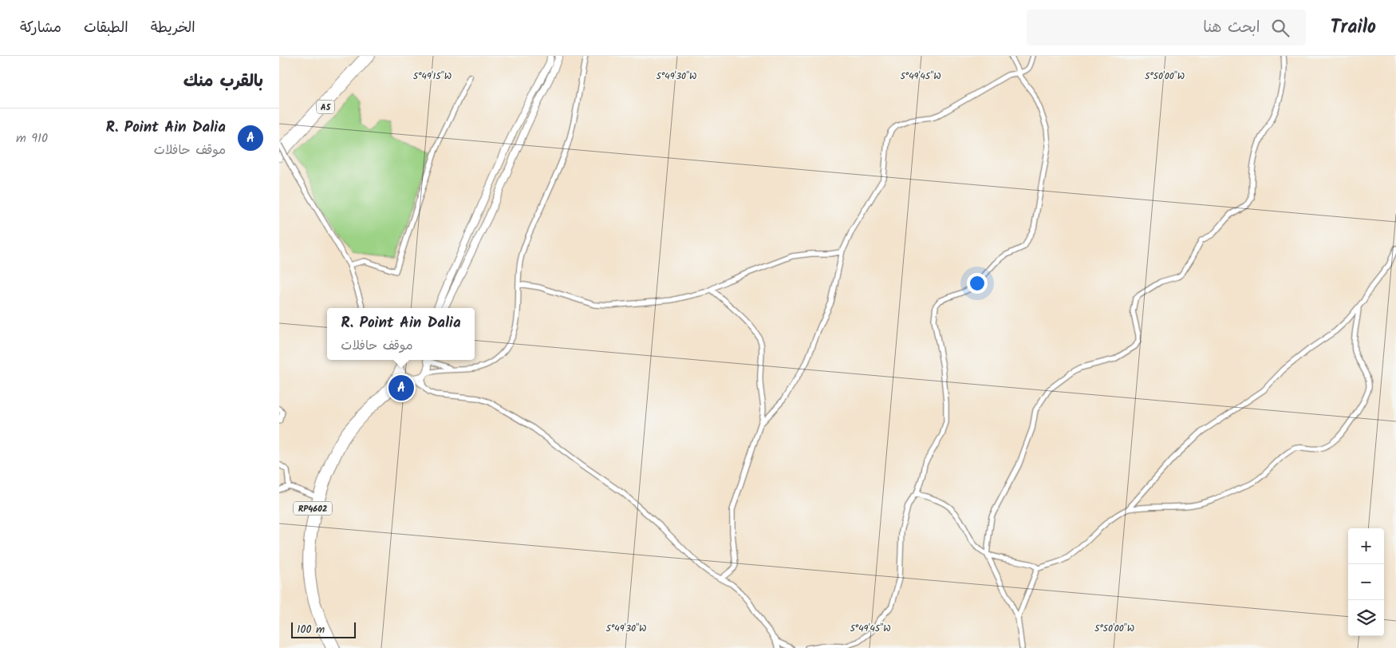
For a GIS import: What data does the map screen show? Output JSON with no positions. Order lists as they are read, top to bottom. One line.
{"streets":{"highway":["A5","RP4602"]},"scale_bar":"100 m","page":{"header":"Trailo","search":"ابحث هنا","nav":["الخريطة","الطبقات","مشاركة"],"heading":"بالقرب منك","list":[{"mark":"A","name":"R. Point Ain Dalia","note":"موقف حافلات","value":"910 m"}],"popup":["R. Point Ain Dalia","موقف حافلات"],"pins":"A","map_buttons":["+","−"],"scale":"100 m"},"coordinates":["5°49'15\"W","5°49'30\"W","5°49'45\"W","5°50'00\"W"]}
